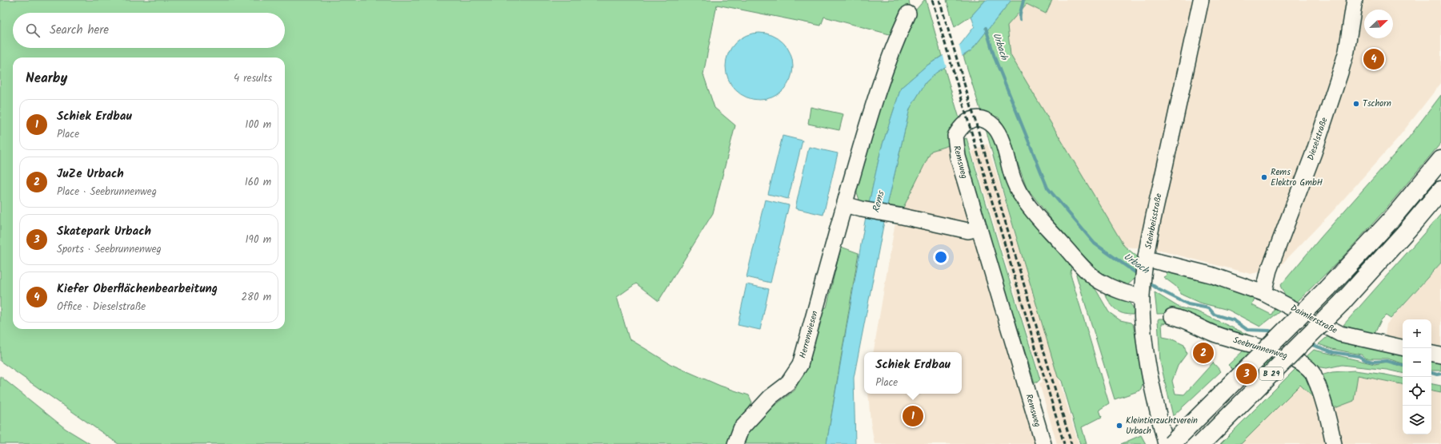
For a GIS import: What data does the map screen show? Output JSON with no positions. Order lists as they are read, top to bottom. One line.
{"streets":{"highway":["B 29"],"street":["Dieselstraße","Remsweg","Steinbeisstraße","Daimlerstraße","Herrenwiesen","Seebrunnenweg"]},"crossings":[["Dieselstraße","Daimlerstraße"],["Remsweg","Steinbeisstraße"]],"water":["Urbach","Rems"],"places":["Tschorn","Rems Elektro GmbH","Kleintierzuchtverein Urbach"],"north":"top right","page":{"search":"Search here","pins":["4","2","3","1"],"heading":["Nearby","4 results"],"list":[{"mark":"1","name":"Schiek Erdbau","note":"Place","value":"100 m"},{"mark":"2","name":"JuZe Urbach","note":"Place · Seebrunnenweg","value":"160 m"},{"mark":"3","name":"Skatepark Urbach","note":"Sports · Seebrunnenweg","value":"190 m"},{"mark":"4","name":"Kiefer Oberflächenbearbeitung","note":"Office · Dieselstraße","value":"280 m"}],"map_buttons":["+","−"],"popup":["Schiek Erdbau","Place"]}}
